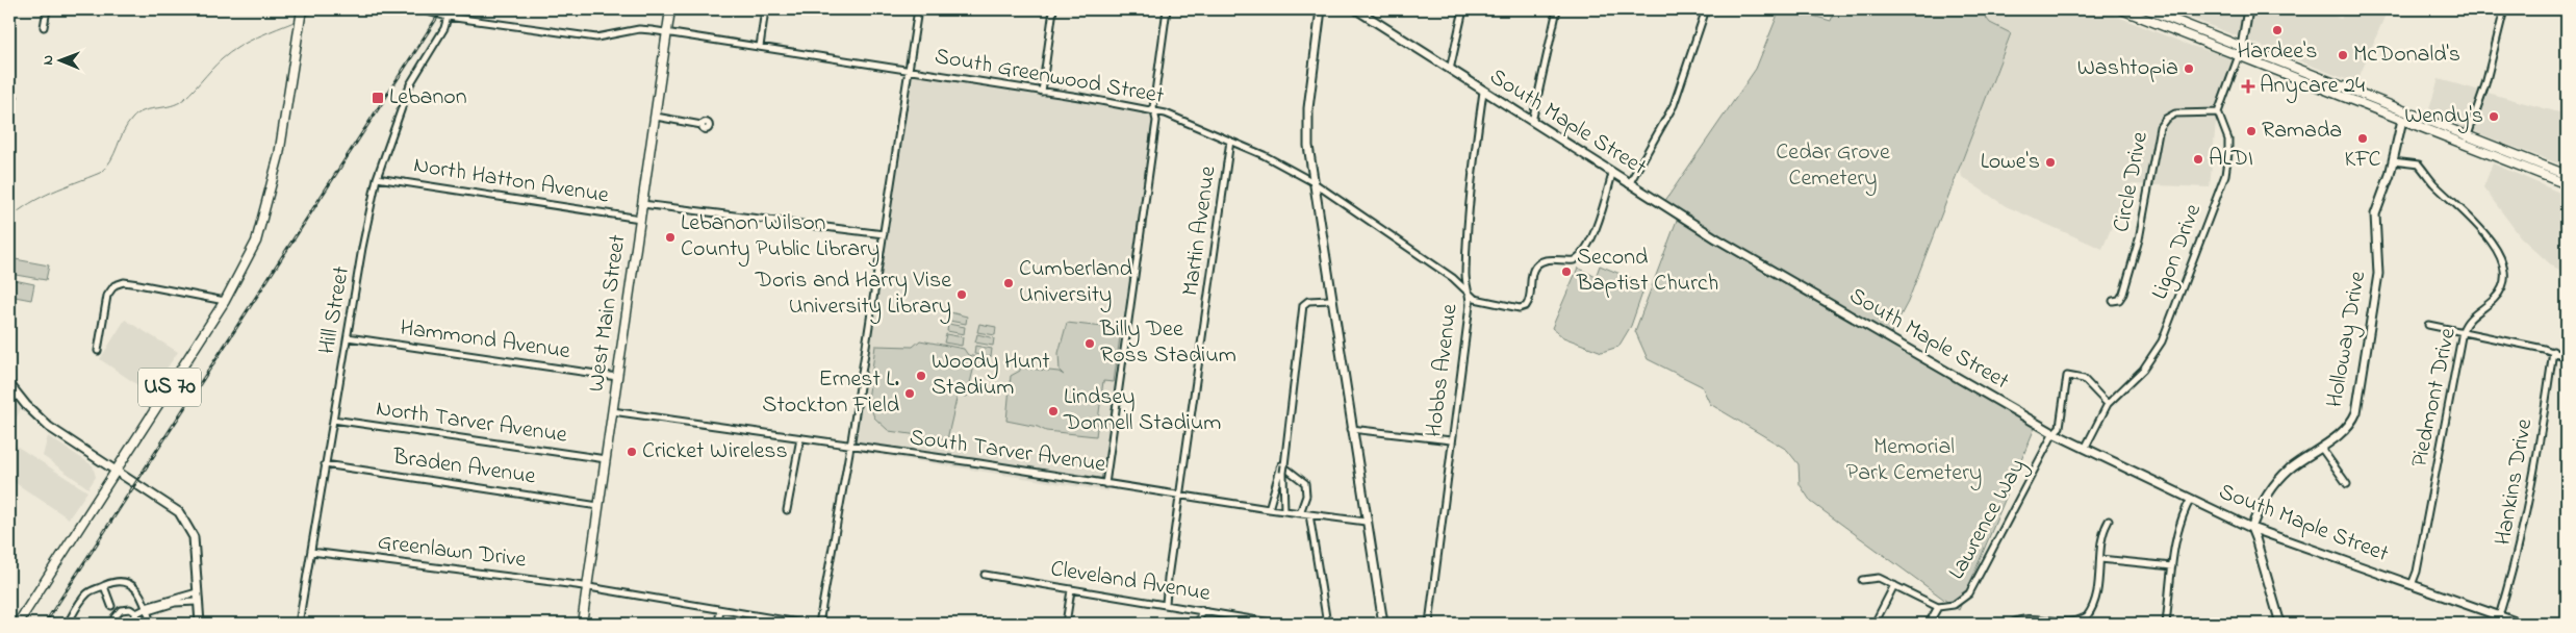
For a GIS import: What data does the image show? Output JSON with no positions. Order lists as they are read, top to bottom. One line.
{"streets":{"main road":["West Main Street","US 70"],"street":["South Greenwood Street","South Maple Street","North Hatton Avenue","Circle Drive","Martin Avenue","Ligon Drive","Hill Street","Holloway Drive","Hammond Avenue","Hobbs Avenue","Piedmont Drive","North Tarver Avenue","South Tarver Avenue","Braden Avenue","Hankins Drive","Lawrence Way","Greenlawn Drive","Cleveland Avenue"]},"crossings":[["South Greenwood Street","Martin Avenue"],["South Greenwood Street","Hill Street"],["South Greenwood Street","West Main Street"],["South Greenwood Street","Hobbs Avenue"],["South Maple Street","Ligon Drive"],["South Maple Street","Holloway Drive"],["South Maple Street","Hobbs Avenue"],["South Maple Street","Piedmont Drive"],["South Maple Street","Hankins Drive"],["South Maple Street","Lawrence Way"],["North Hatton Avenue","Hill Street"],["North Hatton Avenue","West Main Street"],["Circle Drive","Ligon Drive"],["Martin Avenue","South Tarver Avenue"],["Martin Avenue","Cleveland Avenue"],["Ligon Drive","Lawrence Way"],["Hill Street","Hammond Avenue"],["Hill Street","North Tarver Avenue"],["Hill Street","Braden Avenue"],["Hill Street","Greenlawn Drive"],["West Main Street","Hammond Avenue"],["West Main Street","North Tarver Avenue"],["West Main Street","South Tarver Avenue"],["West Main Street","Braden Avenue"],["West Main Street","Greenlawn Drive"],["Holloway Drive","Piedmont Drive"]],"parks":["Cedar Grove Cemetery","Memorial Park Cemetery"],"places":{"other":["Hardee's","McDonald's","Washtopia","Wendy's","Ramada","KFC","ALDI","Lowe's","Lebanon Wilson County Public Library","Second Baptist Church","Cumberland University","Doris and Harry Vise University Library","Billy Dee Ross Stadium","Woody Hunt Stadium","Ernest L. Stockton Field","Lindsey Donnell Stadium","Cricket Wireless"],"health":["Anycare 24"],"transit":["Lebanon"]},"north":"left"}
